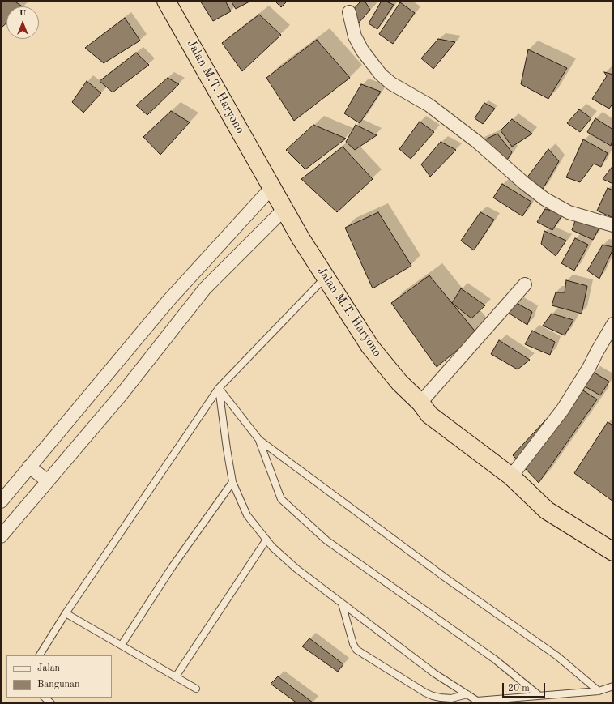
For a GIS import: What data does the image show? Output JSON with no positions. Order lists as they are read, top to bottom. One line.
{"streets":{"highway":["Jalan M.T. Haryono"]},"legend":["Jalan","Bangunan"],"scale_bar":"20 m","north":"top"}
